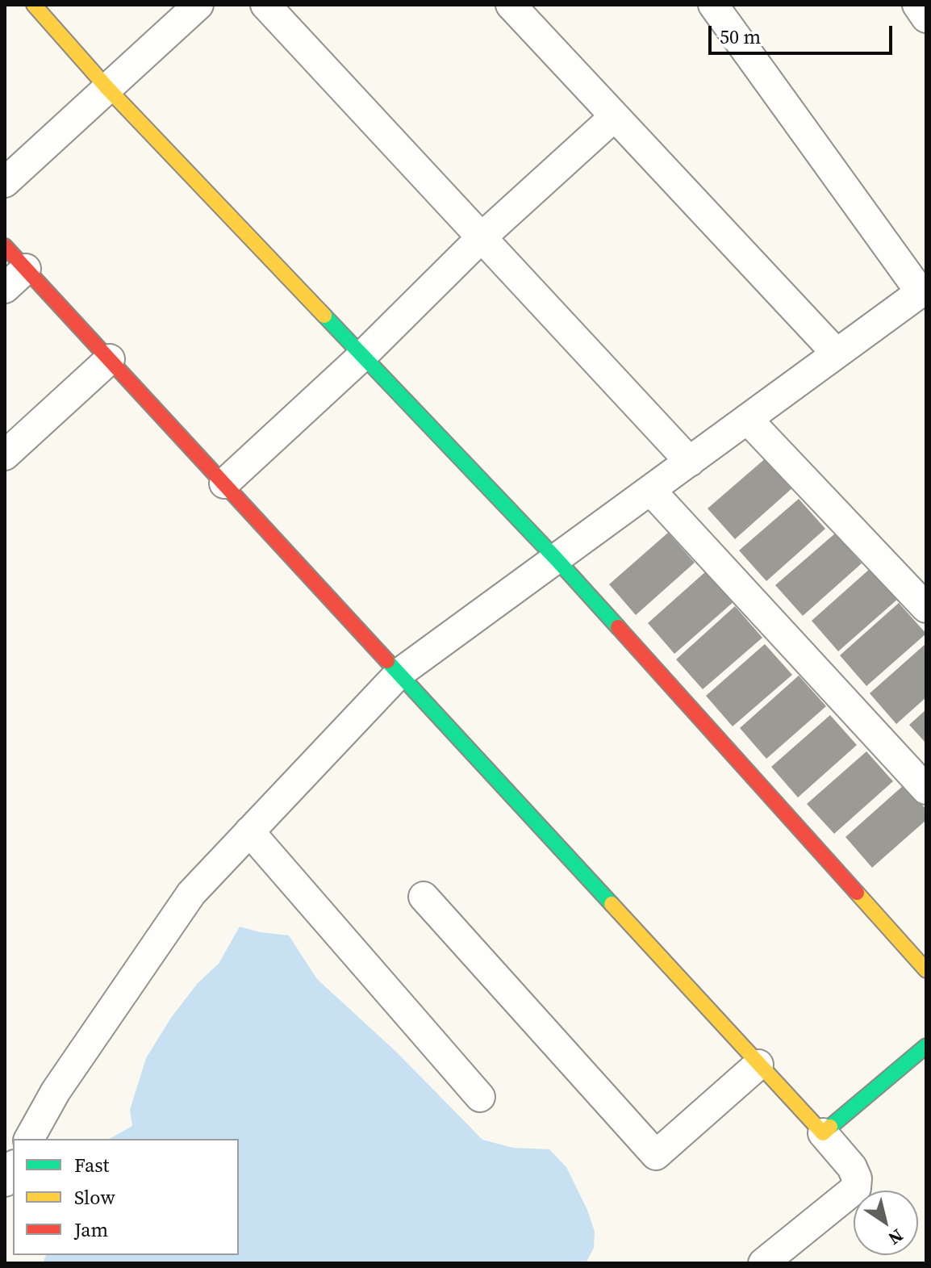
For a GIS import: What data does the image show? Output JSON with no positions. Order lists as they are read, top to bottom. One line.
{"legend":["Fast","Slow","Jam"],"scale_bar":"50 m","north":"bottom right"}
